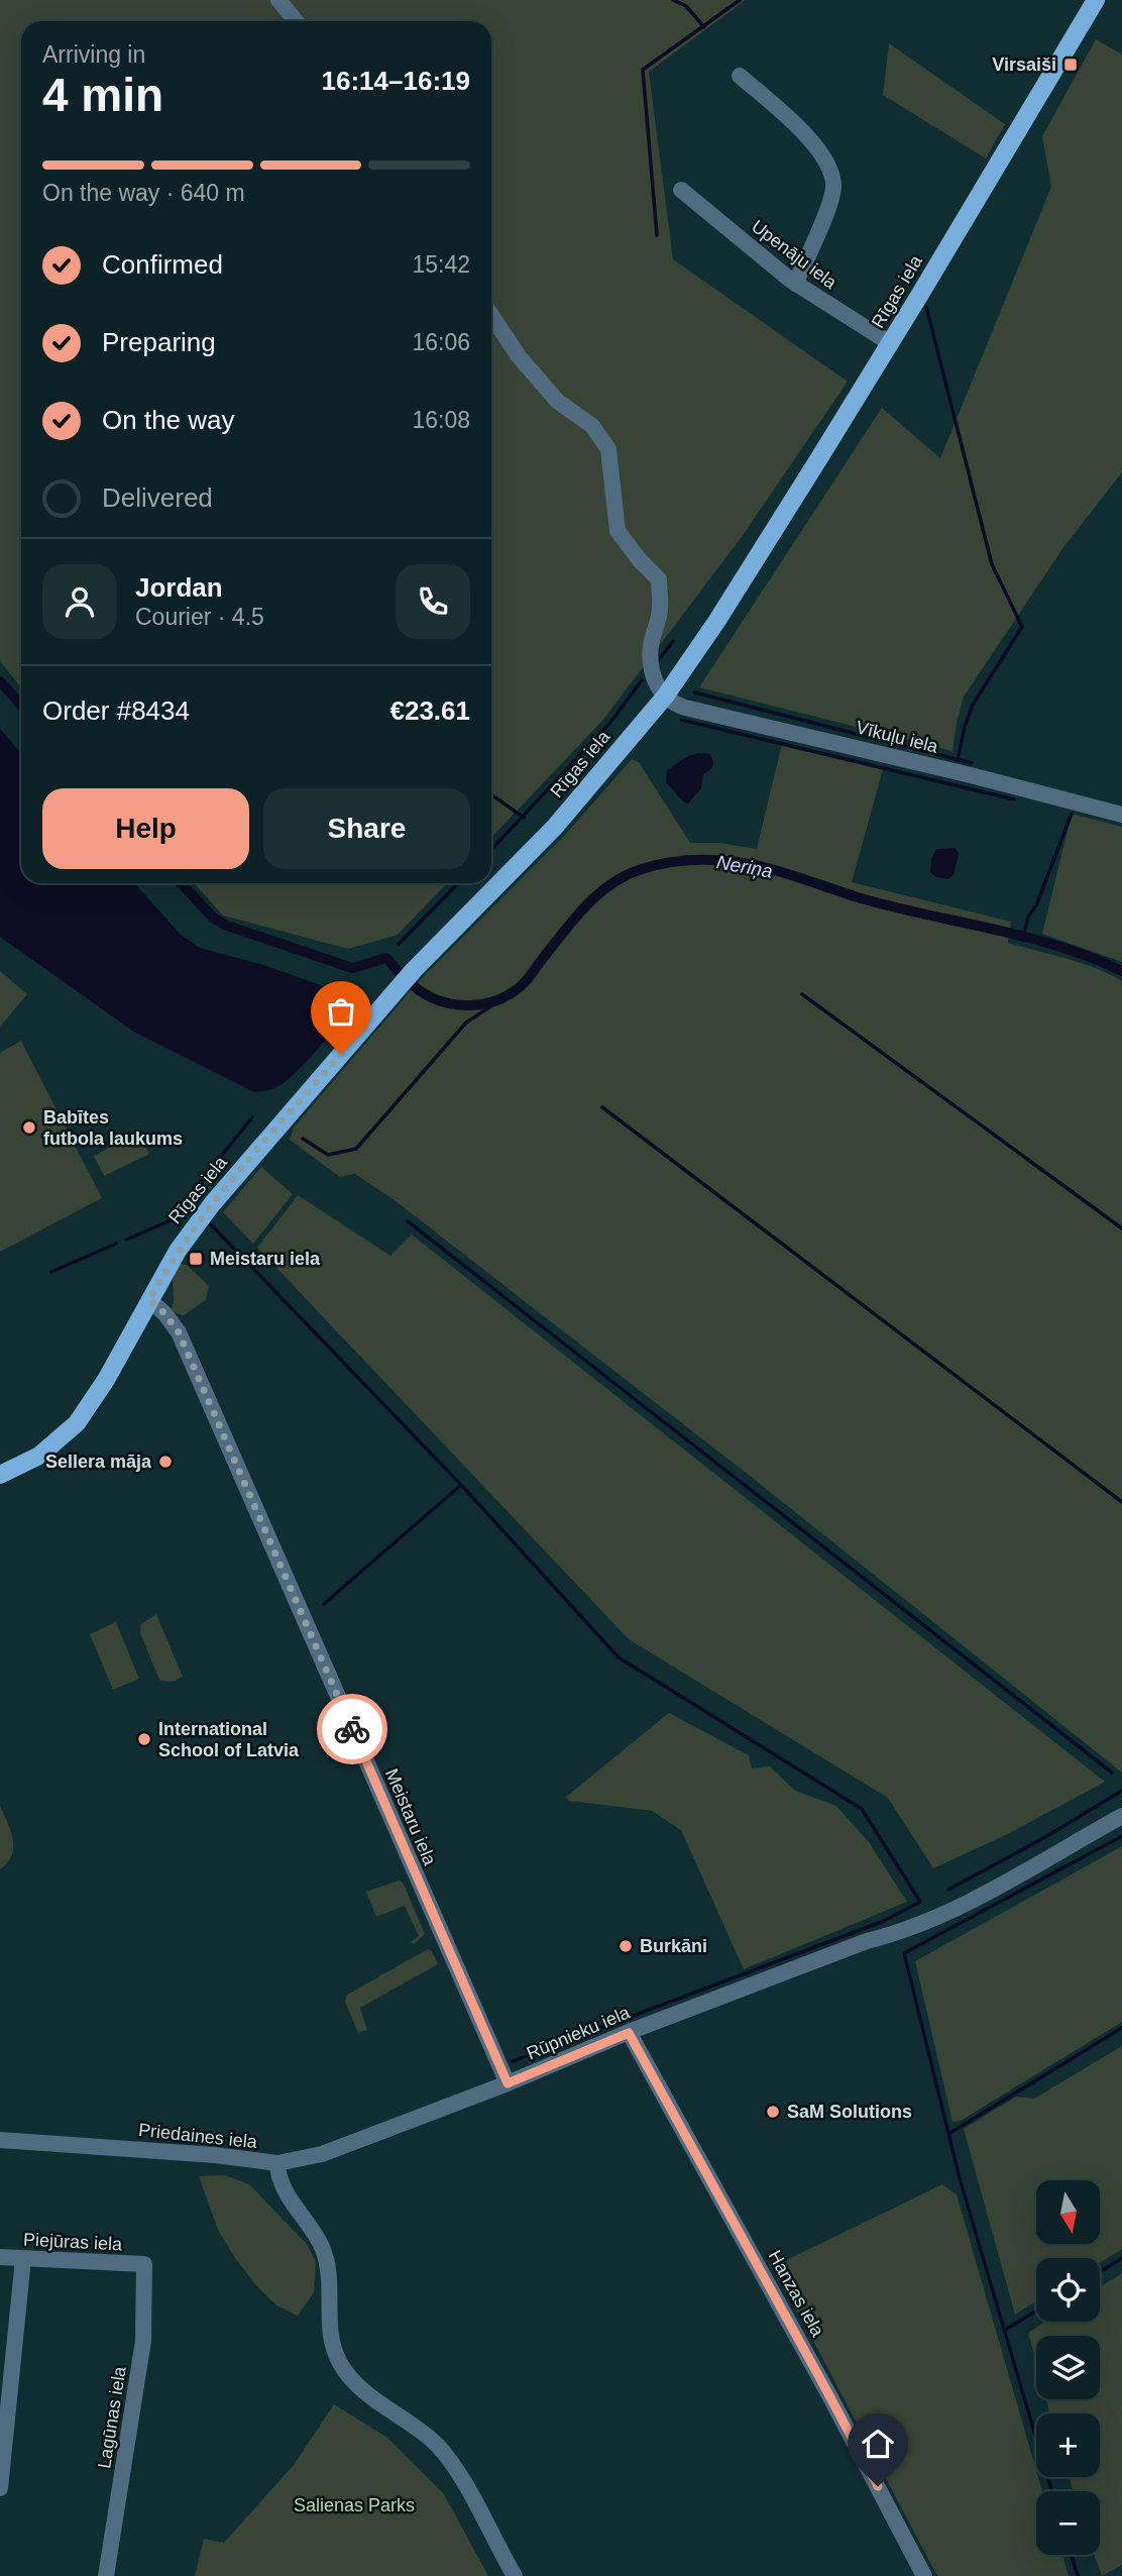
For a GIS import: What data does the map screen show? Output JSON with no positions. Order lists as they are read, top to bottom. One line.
{"streets":{"main road":["Rīgas iela"],"street":["Upenāju iela","Vīkuļu iela","Meistaru iela","Rūpnieku iela","Priedaines iela","Piejūras iela","Hanzas iela","Lagūnas iela"]},"crossings":[["Upenāju iela","Rīgas iela"],["Rīgas iela","Vīkuļu iela"],["Rīgas iela","Meistaru iela"],["Meistaru iela","Rūpnieku iela"],["Rūpnieku iela","Priedaines iela"],["Rūpnieku iela","Hanzas iela"],["Piejūras iela","Lagūnas iela"]],"water":["Neriņa"],"parks":["Salienas Parks"],"places":{"transit":["Virsaiši","Meistaru iela"],"other":["Babītes futbola laukums","Sellera māja","International School of Latvia","Burkāni","SaM Solutions"]},"north":"bottom","page":{"heading":["4 min","Arriving in","16:14–16:19"],"panel":["Jordan","Courier · 4.5","Order #8434","€23.61"],"bar":"On the way · 640 m","list":[["Confirmed","15:42"],["Preparing","16:06"],["On the way","16:08"],"Delivered"],"buttons":["Help","Share"],"map_buttons":["+","−"]}}
